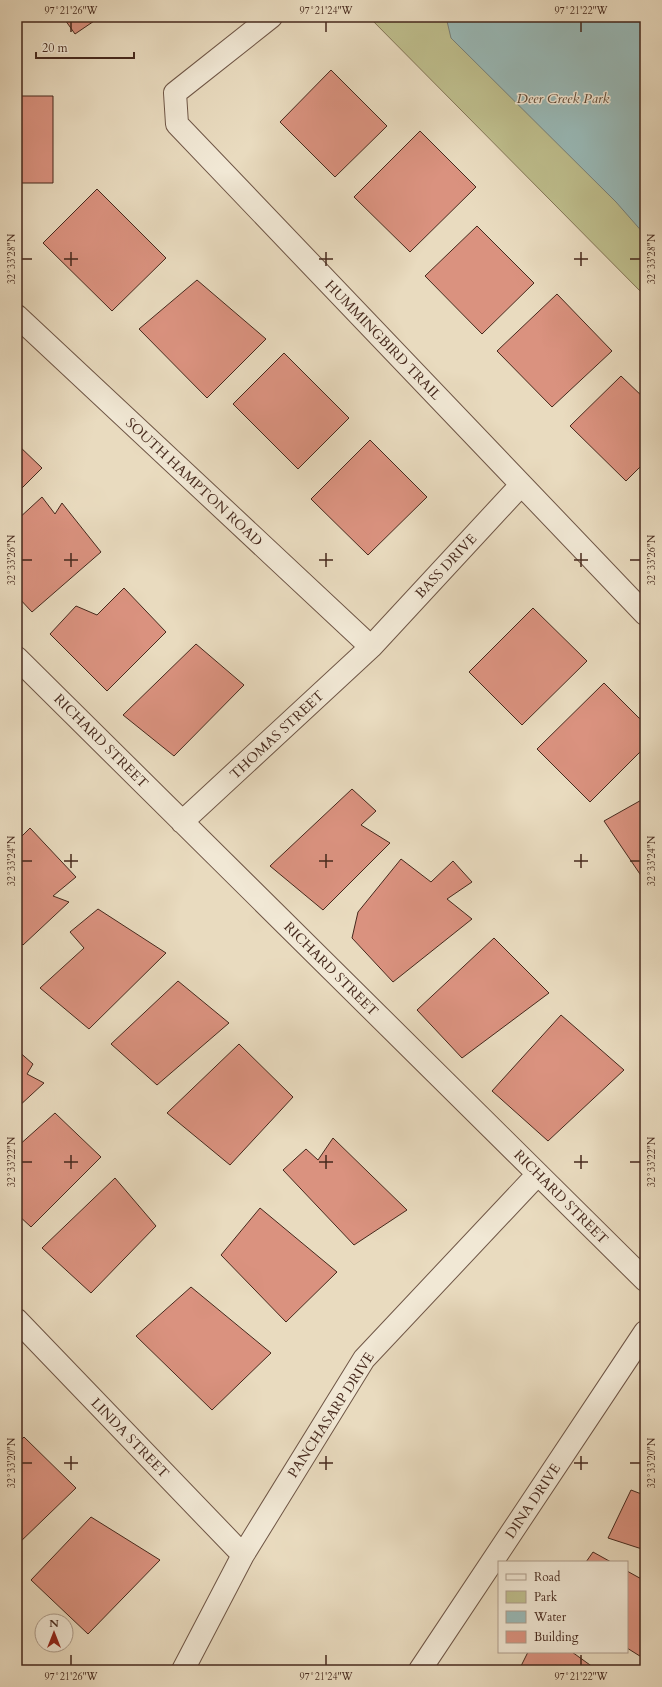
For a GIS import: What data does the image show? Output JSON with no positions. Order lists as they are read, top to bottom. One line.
{"streets":{"street":["HUMMINGBIRD TRAIL","SOUTH HAMPTON ROAD","BASS DRIVE","THOMAS STREET","RICHARD STREET","PANCHASARP DRIVE","LINDA STREET","DINA DRIVE"]},"crossings":[["HUMMINGBIRD TRAIL","BASS DRIVE"],["SOUTH HAMPTON ROAD","BASS DRIVE"],["SOUTH HAMPTON ROAD","THOMAS STREET"],["BASS DRIVE","THOMAS STREET"],["THOMAS STREET","RICHARD STREET"],["RICHARD STREET","PANCHASARP DRIVE"],["PANCHASARP DRIVE","LINDA STREET"]],"parks":["Deer Creek Park"],"legend":["Road","Park","Water","Building"],"scale_bar":"20 m","north":"top","coordinates":["97°21'26\"W","97°21'24\"W","97°21'22\"W","32°33'28\"N","32°33'26\"N","32°33'24\"N","32°33'22\"N","32°33'20\"N"]}
